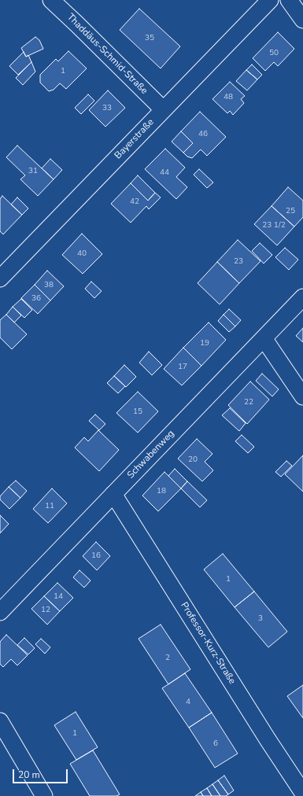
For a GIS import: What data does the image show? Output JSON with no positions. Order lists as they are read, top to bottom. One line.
{"streets":{"street":["Thaddäus-Schmid-Straße","Bayerstraße","Schwabenweg","Professor-Kurz-Straße"]},"crossings":[["Thaddäus-Schmid-Straße","Bayerstraße"],["Schwabenweg","Professor-Kurz-Straße"]],"house_numbers":["35","50","1","48","33","46","31","44","42","25","23 1/2","40","23","38","36","19","17","22","15","20","18","11","16","1","14","12","3","2","4","1","6"],"scale_bar":"20 m"}
